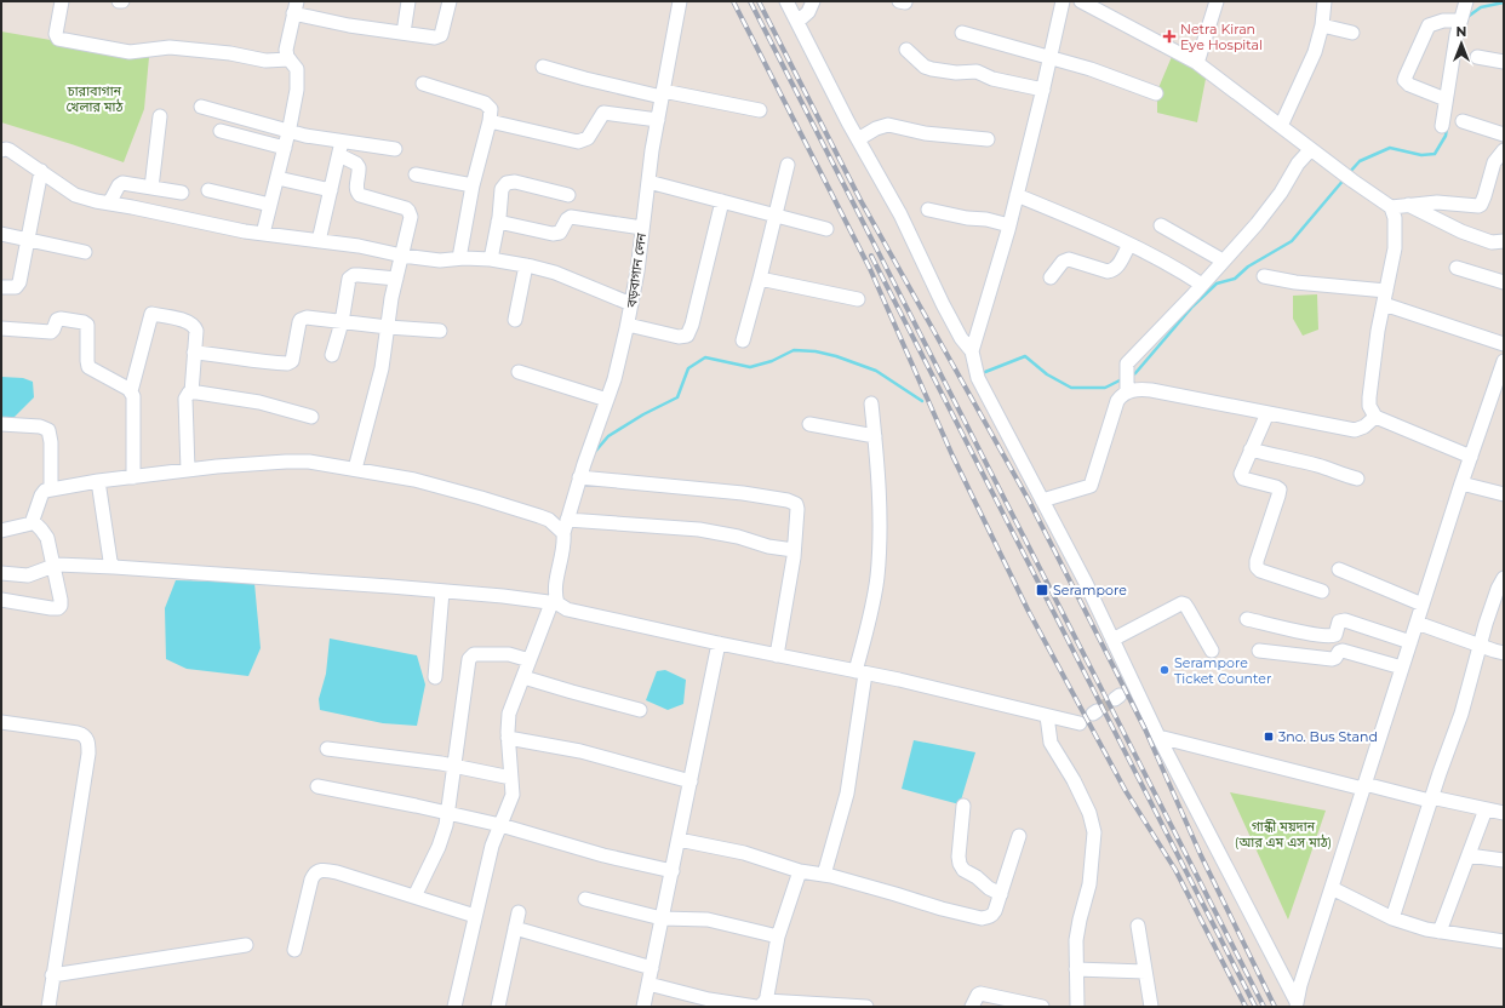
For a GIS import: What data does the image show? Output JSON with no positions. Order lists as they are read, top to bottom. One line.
{"streets":{"street":["বড়বাগান লেন"]},"parks":["চারাবাগান খেলার মাঠ","গান্ধী ময়দান (আর এম এস মাঠ)"],"places":{"health":["Netra Kiran Eye Hospital"],"transit":["Serampore","3no. Bus Stand"],"other":["Serampore Ticket Counter"]},"north":"top"}
